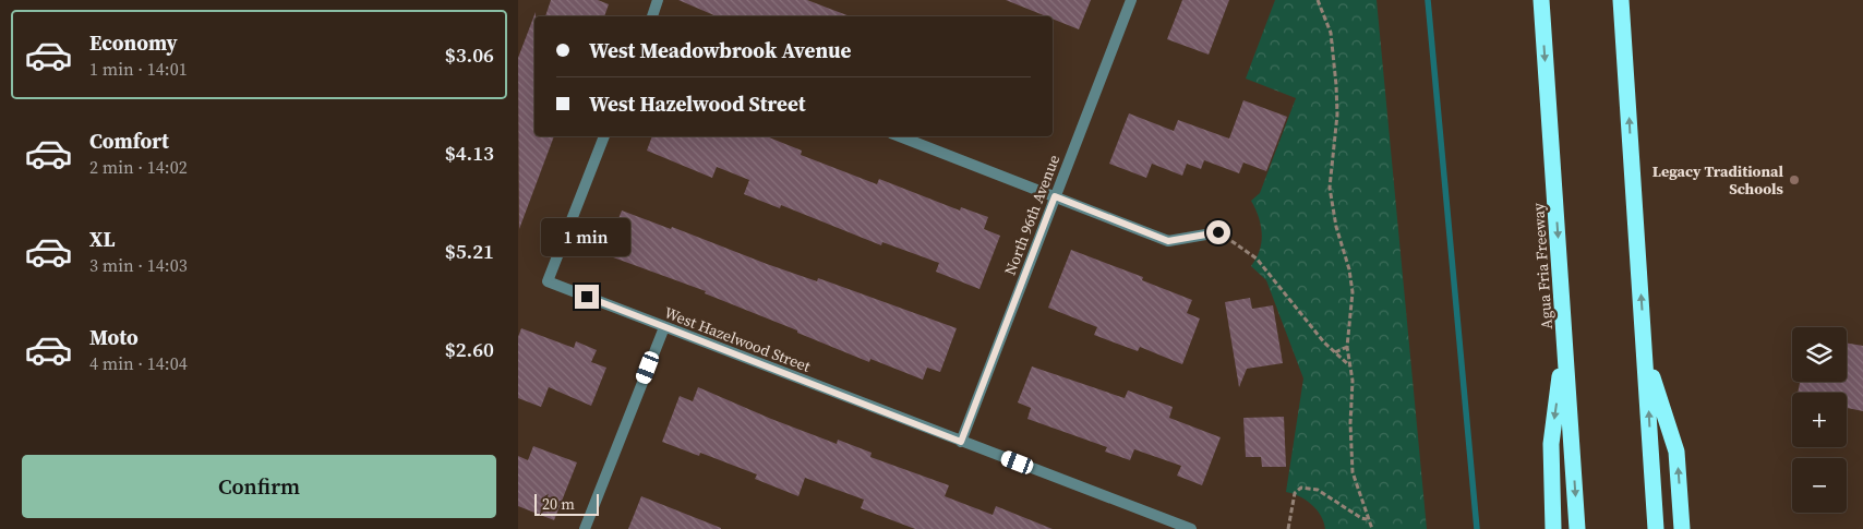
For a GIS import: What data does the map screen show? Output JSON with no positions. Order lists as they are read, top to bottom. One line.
{"streets":{"highway":["Agua Fria Freeway"],"street":["North 96th Avenue","West Hazelwood Street"]},"crossings":[["North 96th Avenue","West Hazelwood Street"]],"places":["Legacy Traditional Schools"],"scale_bar":"20 m","page":{"list":[{"name":"Economy","note":"1 min · 14:01","value":"$3.06"},{"name":"Comfort","note":"2 min · 14:02","value":"$4.13"},{"name":"XL","note":"3 min · 14:03","value":"$5.21"},{"name":"Moto","note":"4 min · 14:04","value":"$2.60"}],"banner":["West Meadowbrook Avenue","West Hazelwood Street"],"bubble":"1 min","map_buttons":["+","−"],"buttons":"Confirm","scale":"20 m"}}
